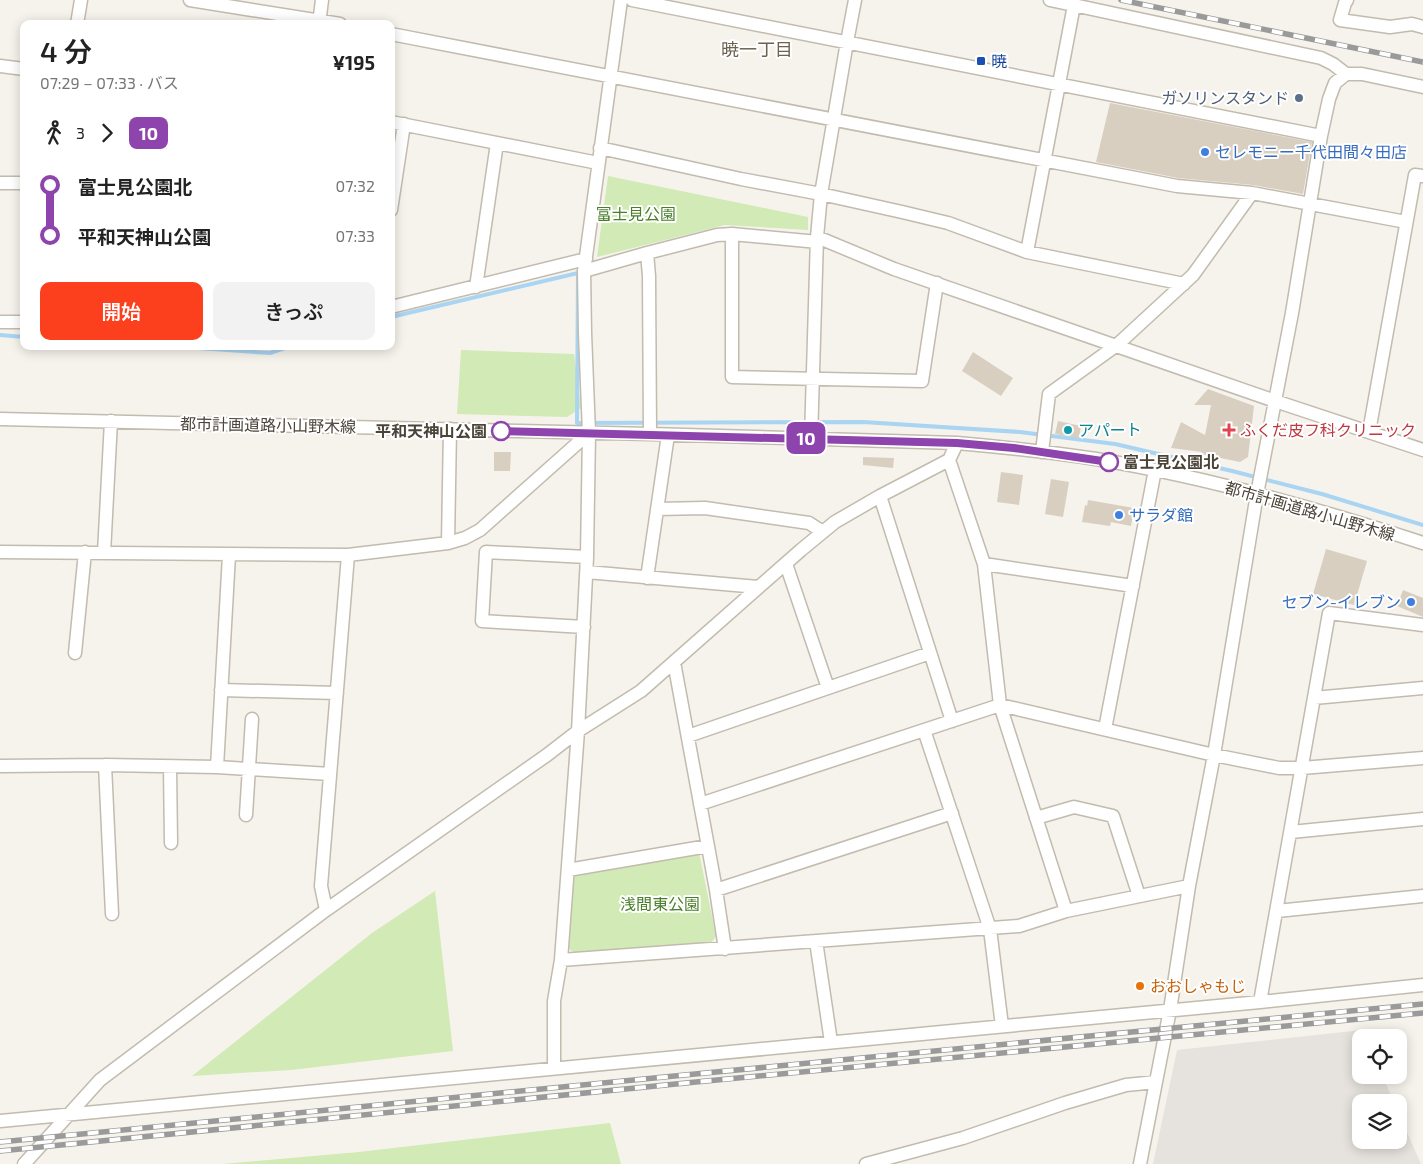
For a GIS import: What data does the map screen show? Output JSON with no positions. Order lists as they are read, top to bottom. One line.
{"streets":{"street":["都市計画道路小山野木線"]},"districts":["暁一丁目"],"parks":["富士見公園","浅間東公園"],"places":{"transit":["暁"],"other":["ガソリンスタンド","セレモニー千代田間々田店","アパート","平和天神山公園","富士見公園北","サラダ館","セブン-イレブン","おおしゃもじ"],"health":["ふくだ皮フ科クリニック"]},"lines":["bus line 10"],"page":{"on_map":"10","heading":["4 分","07:29 – 07:33 · バス","¥195"],"legs":["3","10"],"list":[{"name":"富士見公園北","value":"07:32"},{"name":"平和天神山公園","value":"07:33"}],"buttons":["開始","きっぷ"]}}
